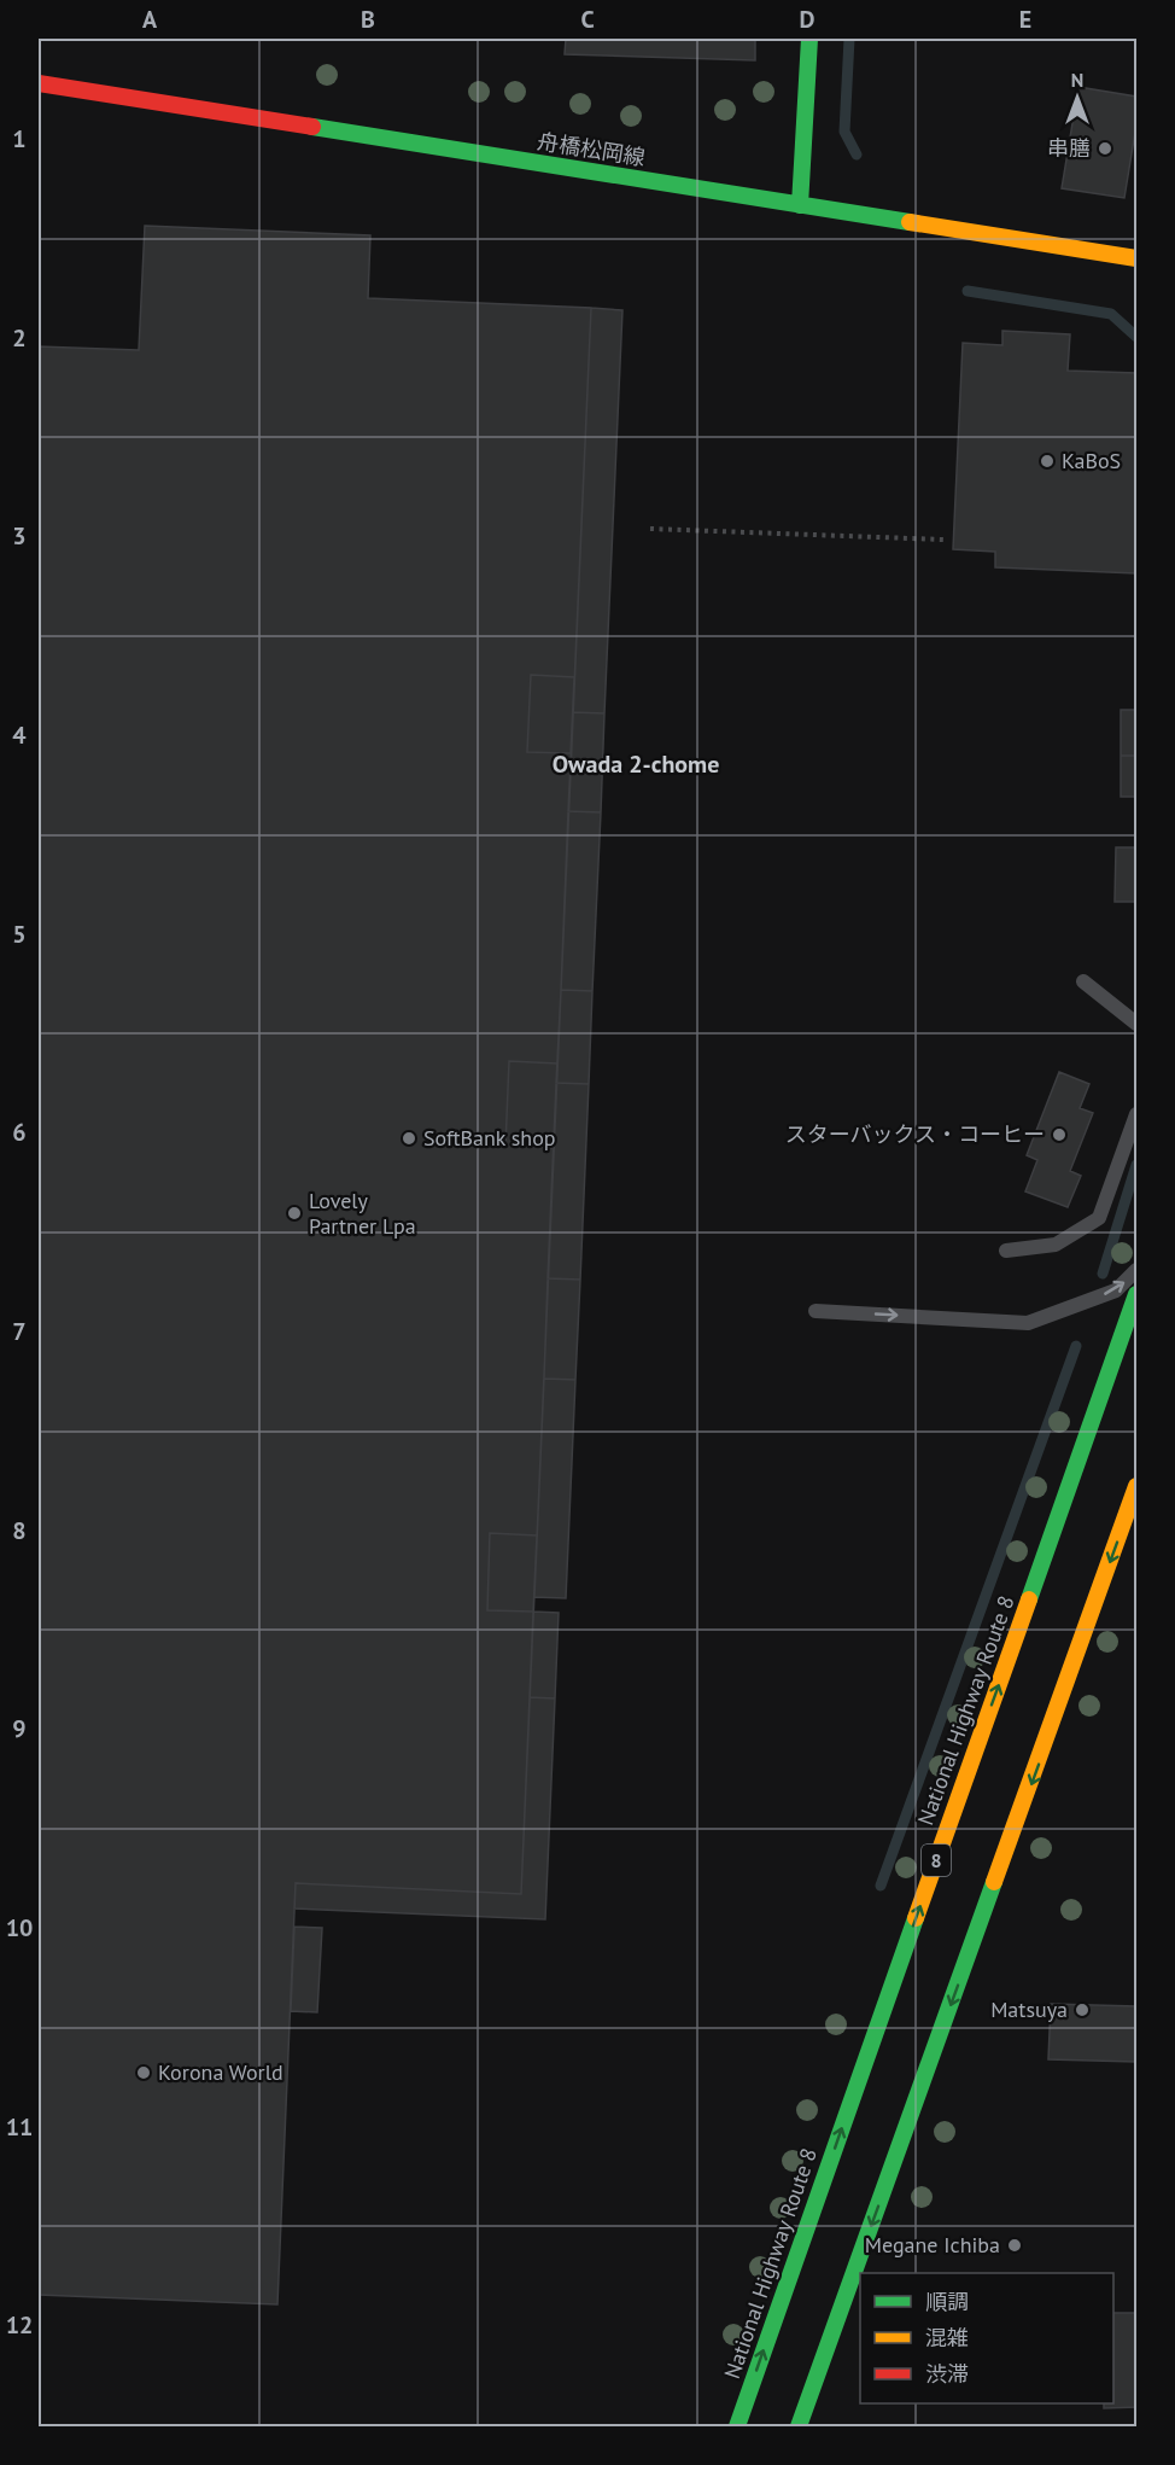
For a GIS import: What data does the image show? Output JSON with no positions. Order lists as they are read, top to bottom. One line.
{"streets":{"main road":["舟橋松岡線","National Highway Route 8","8"]},"districts":["Owada 2-chome"],"places":["串膳","KaBoS","スターバックス・コーヒー","SoftBank shop","Lovely Partner Lpa","Matsuya","Korona World","Megane Ichiba"],"legend":["順調","混雑","渋滞"],"north":"top","grid":{"columns":["A","B","C","D","E"],"rows":["1","2","3","4","5","6","7","8","9","10","11","12"]}}
